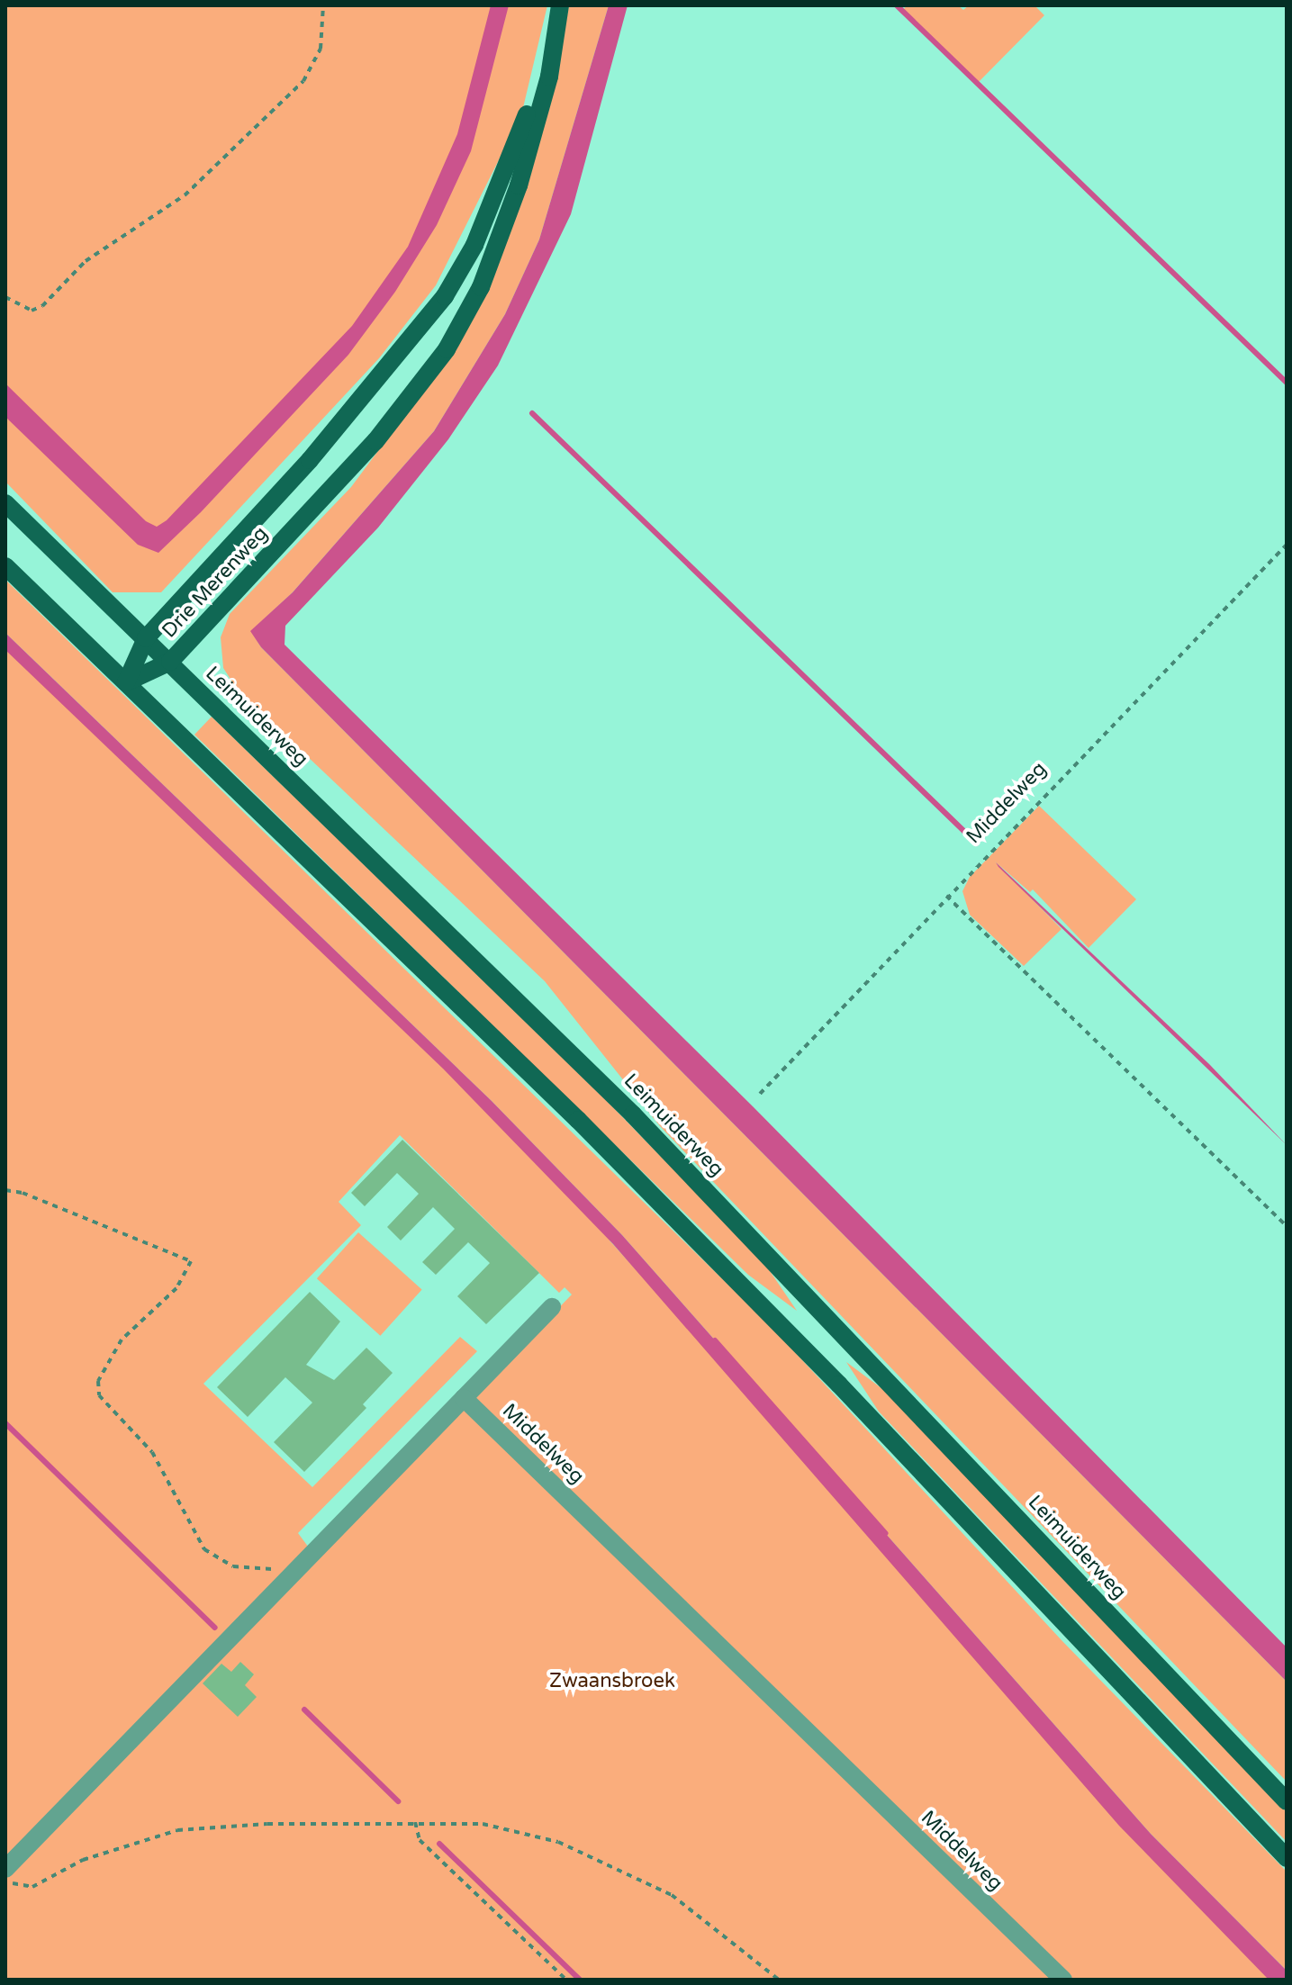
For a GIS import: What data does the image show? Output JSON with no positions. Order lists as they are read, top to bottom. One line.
{"streets":{"main road":["Drie Merenweg","Leimuiderweg"],"lane":["Middelweg"]},"crossings":[["Drie Merenweg","Leimuiderweg"]],"parks":["Zwaansbroek"]}
